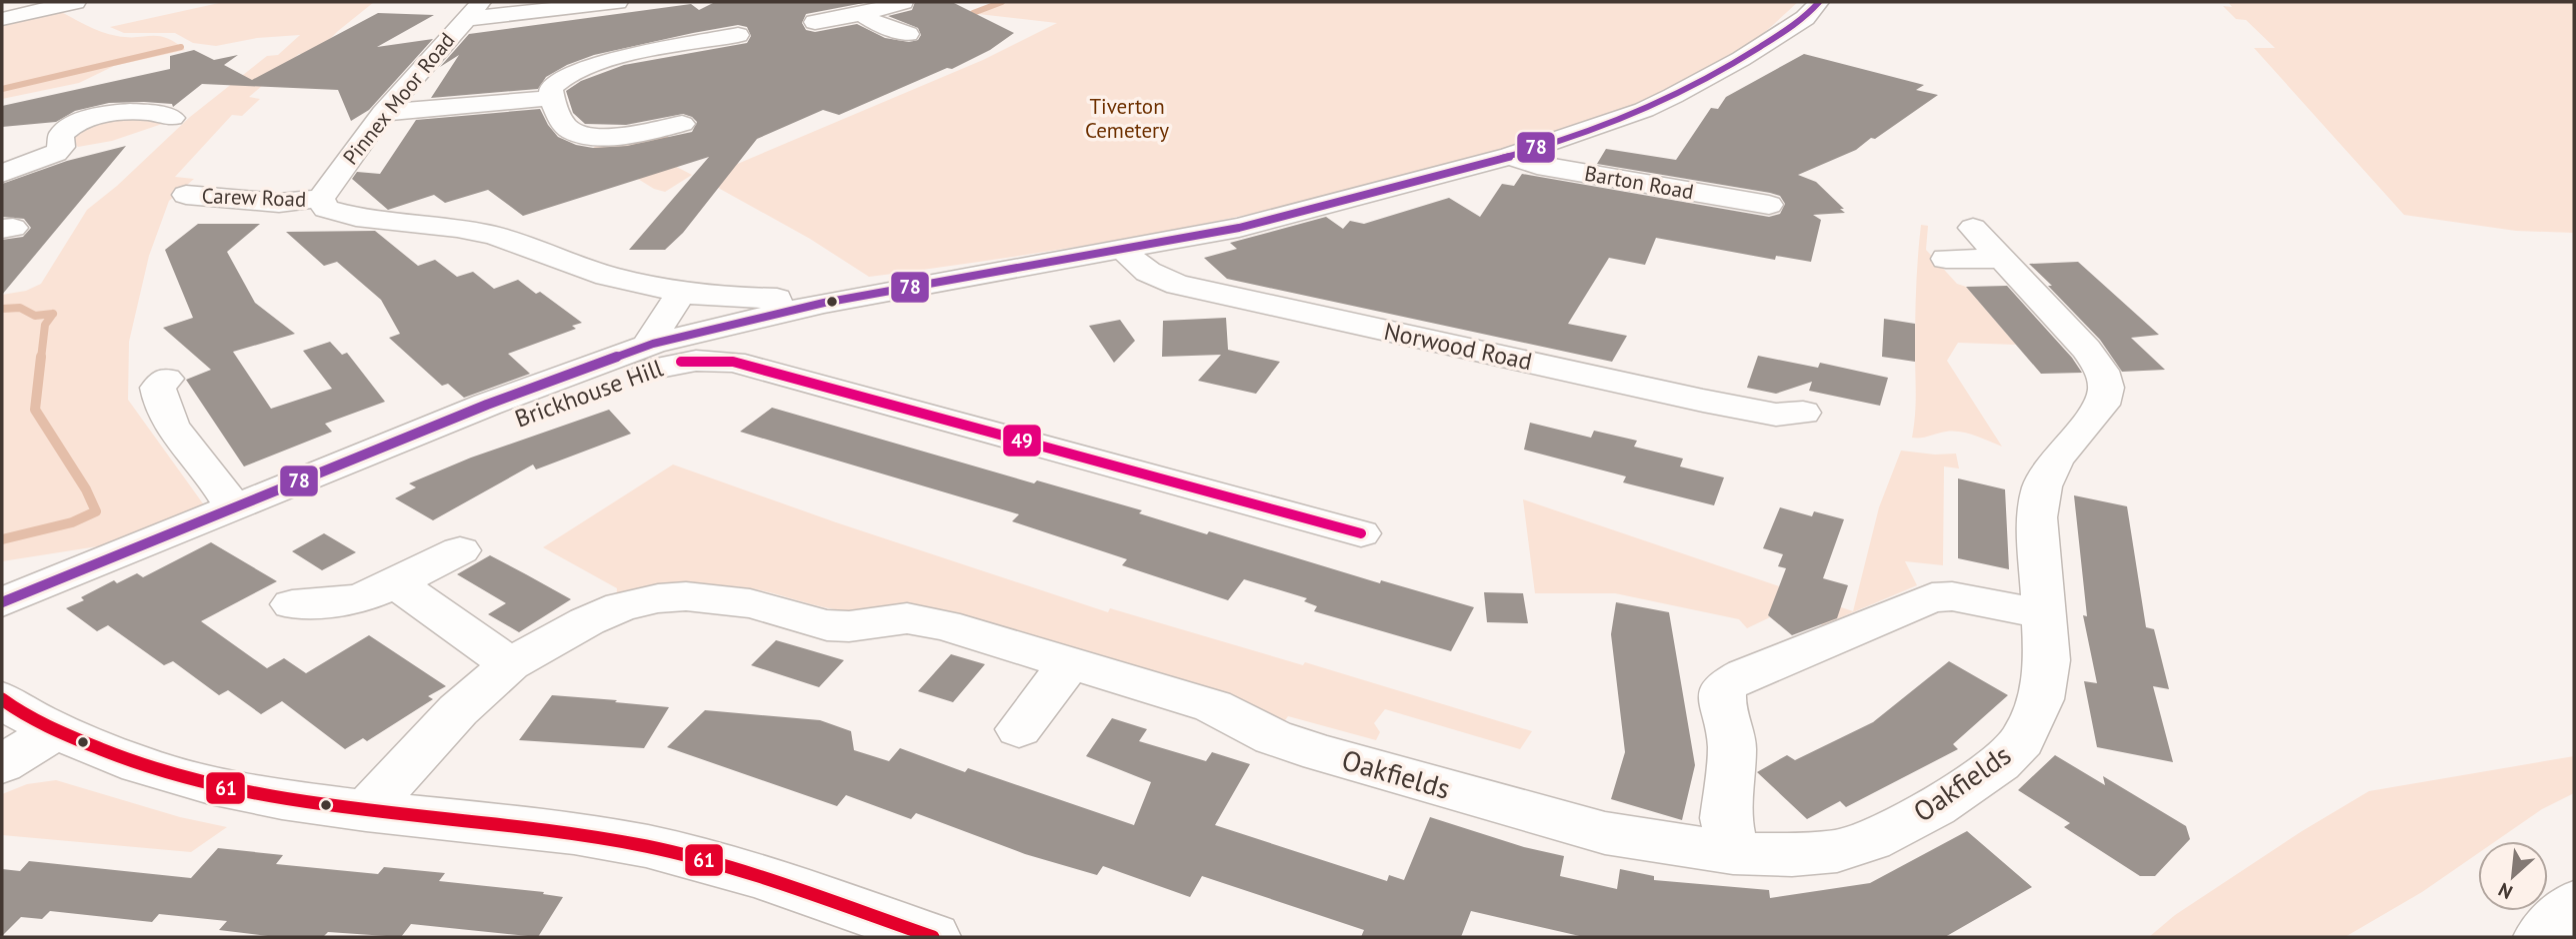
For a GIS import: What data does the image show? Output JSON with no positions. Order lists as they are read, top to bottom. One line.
{"streets":{"street":["Pinnex Moor Road","Barton Road","Carew Road","Norwood Road","Brickhouse Hill","Oakfields"]},"crossings":[["Pinnex Moor Road","Carew Road"]],"parks":["Tiverton Cemetery"],"lines":["transit line 78","transit line 49","transit line 61"],"north":"bottom left"}
